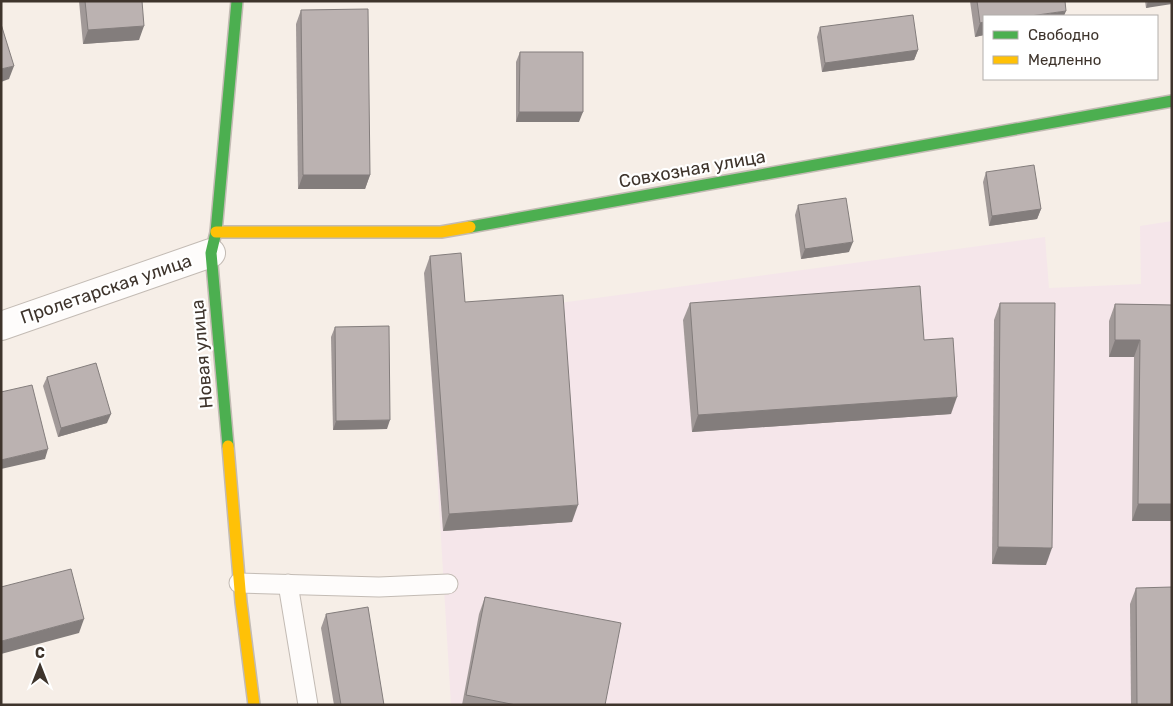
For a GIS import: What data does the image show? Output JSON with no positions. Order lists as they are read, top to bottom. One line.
{"streets":{"street":["Совхозная улица","Пролетарская улица","Новая улица"]},"crossings":[["Совхозная улица","Пролетарская улица"],["Совхозная улица","Новая улица"],["Пролетарская улица","Новая улица"]],"legend":["Свободно","Медленно"],"north":"top"}
